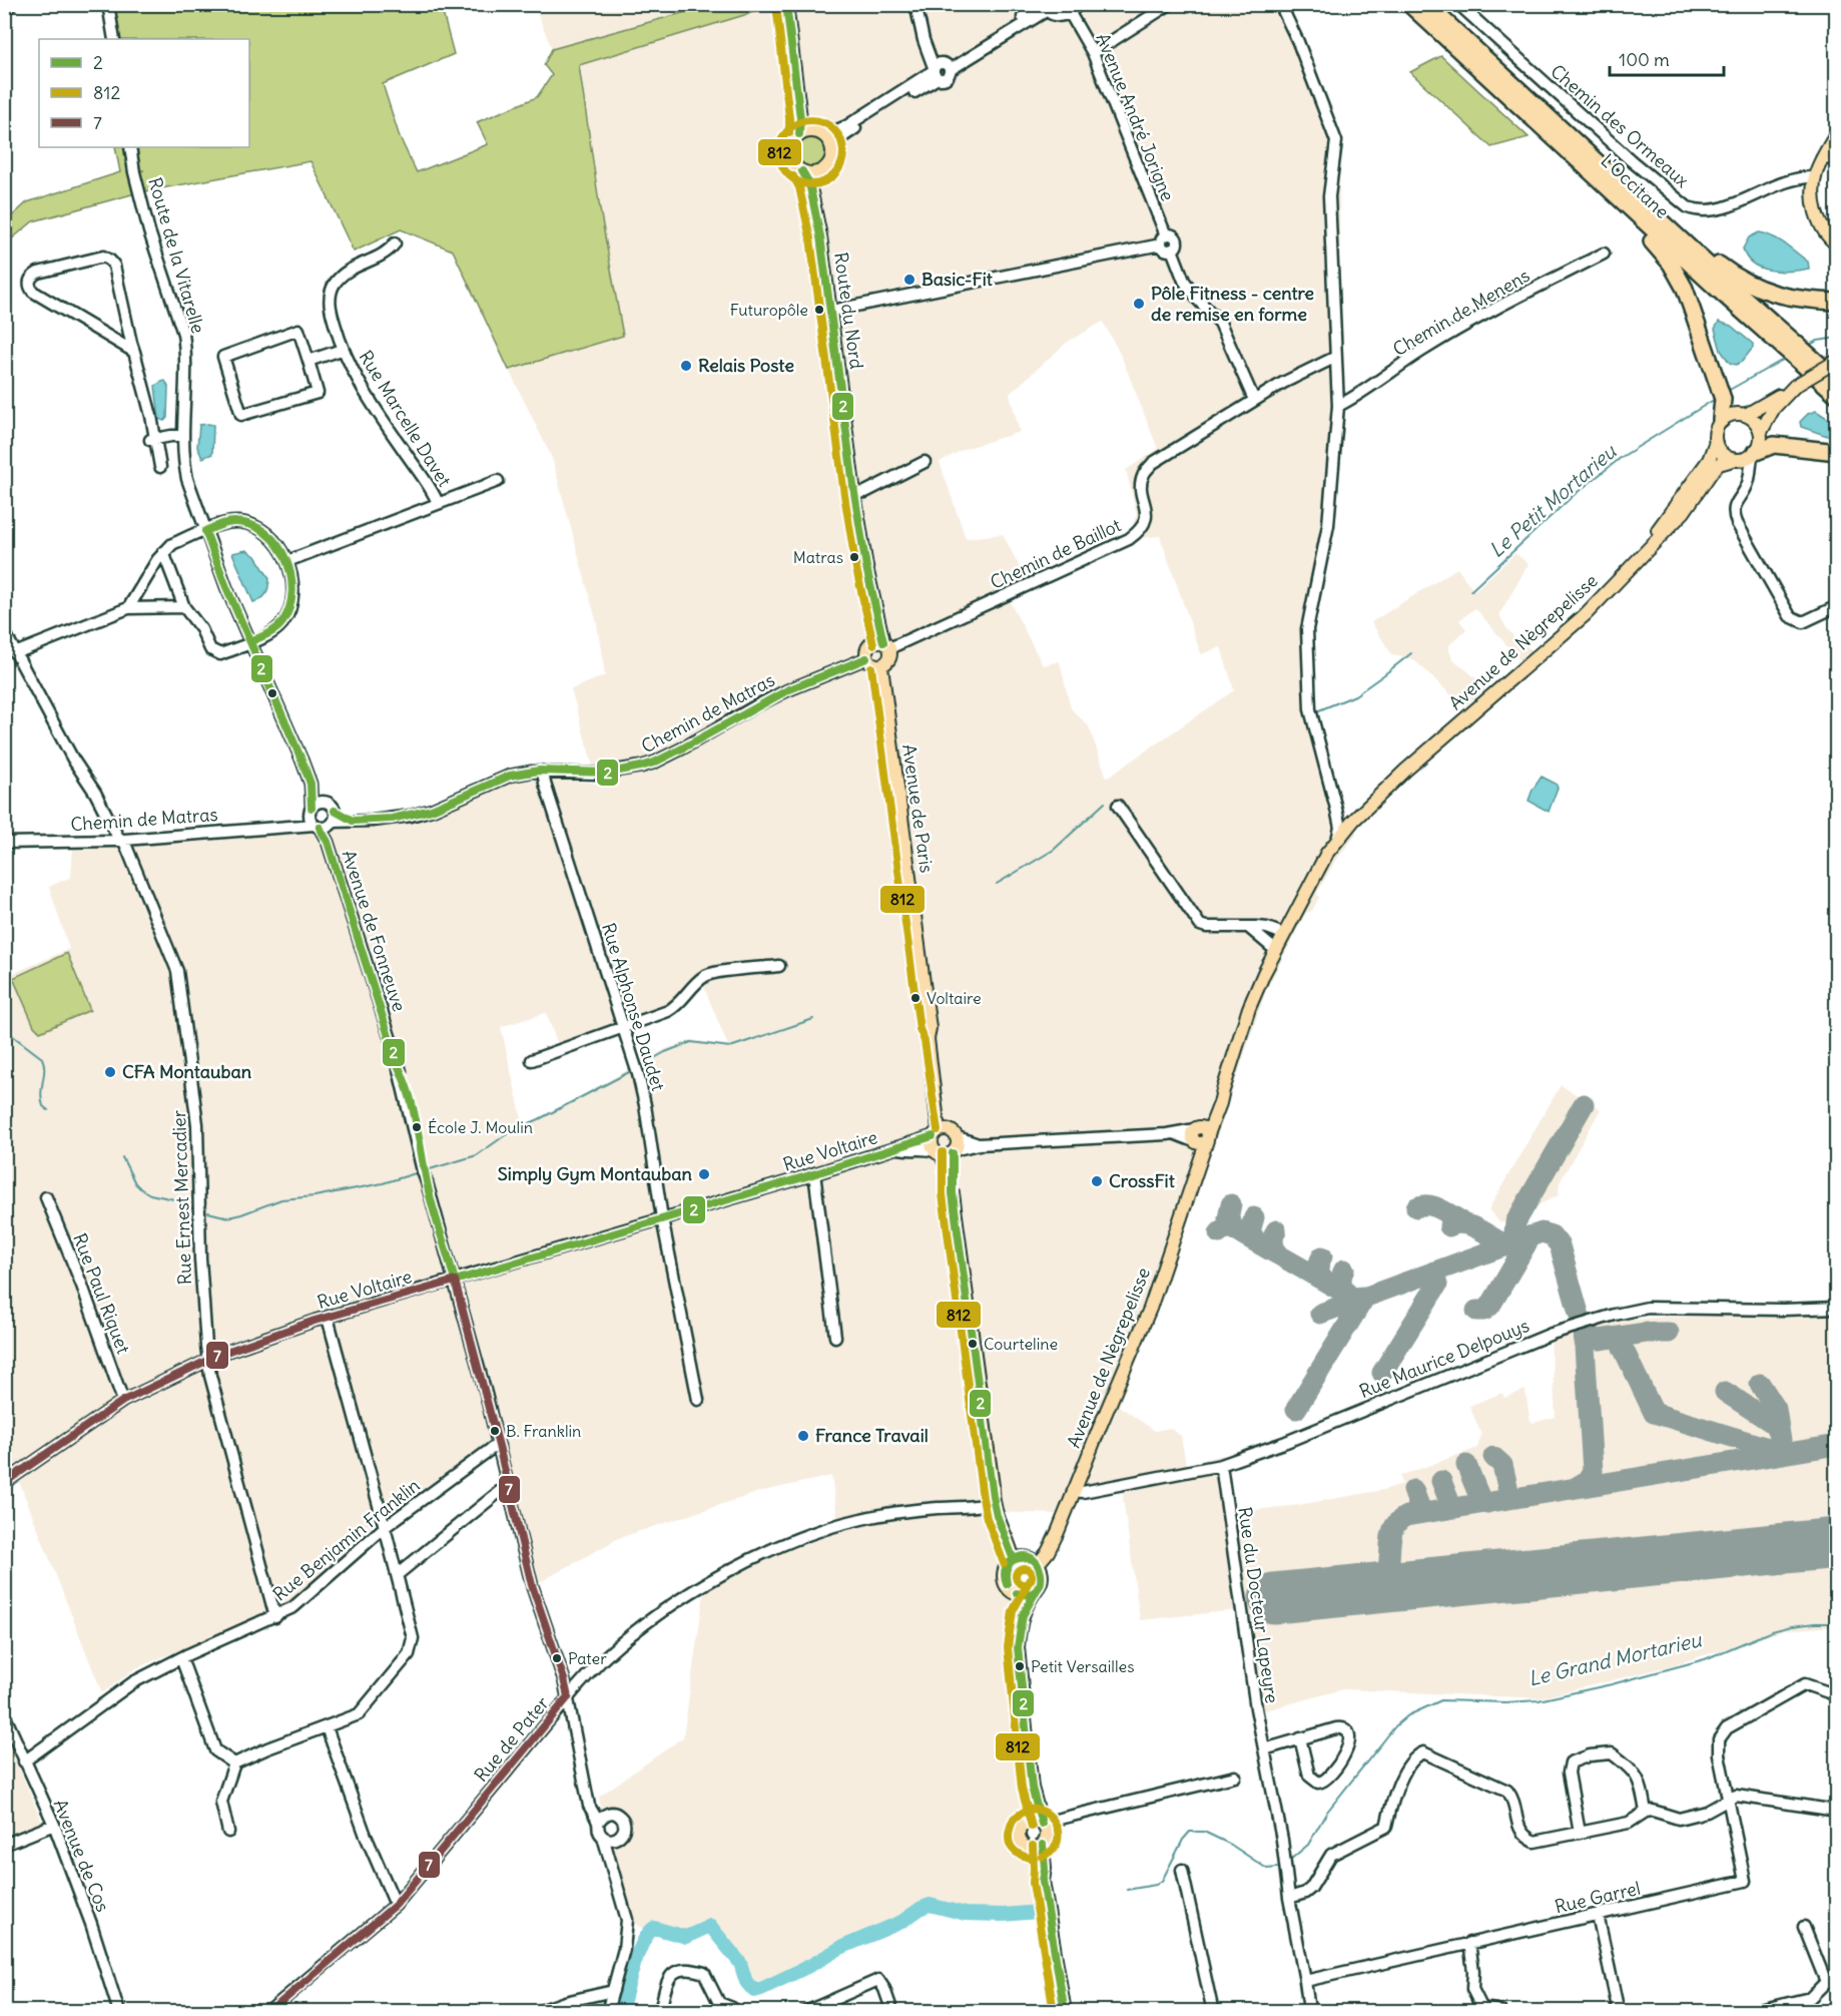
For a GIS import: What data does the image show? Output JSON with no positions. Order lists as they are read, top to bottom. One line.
{"streets":{"highway":["L'Occitane"],"main road":["Route du Nord","Avenue de Nègrepelisse","Avenue de Paris"],"street":["Avenue André Jorigne","Chemin des Ormeaux","Route de la Vitarelle","Chemin de Menens","Rue Marcelle Davet","Chemin de Baillot","Chemin de Matras","Avenue de Fonneuve","Rue Alphonse Daudet","Rue Voltaire","Rue Ernest Mercadier","Rue Paul Riquet","Rue Maurice Delpouys","Rue Benjamin Franklin","Rue du Docteur Lapeyre","Rue de Pater","Avenue de Cos","Rue Garrel"]},"crossings":[["Route de la Vitarelle","Chemin de Matras"],["Route de la Vitarelle","Avenue de Fonneuve"],["Route du Nord","Chemin de Baillot"],["Route du Nord","Chemin de Matras"],["Route du Nord","Avenue de Paris"],["Chemin de Baillot","Chemin de Matras"],["Chemin de Baillot","Avenue de Paris"],["Avenue de Nègrepelisse","Avenue de Paris"],["Avenue de Nègrepelisse","Rue Voltaire"],["Avenue de Nègrepelisse","Rue Maurice Delpouys"],["Chemin de Matras","Avenue de Paris"],["Chemin de Matras","Avenue de Fonneuve"],["Chemin de Matras","Rue Alphonse Daudet"],["Chemin de Matras","Rue Ernest Mercadier"],["Avenue de Paris","Rue Voltaire"],["Avenue de Paris","Rue de Pater"],["Avenue de Fonneuve","Rue Voltaire"],["Avenue de Fonneuve","Rue Benjamin Franklin"],["Avenue de Fonneuve","Rue de Pater"],["Rue Alphonse Daudet","Rue Voltaire"],["Rue Voltaire","Rue Ernest Mercadier"],["Rue Voltaire","Rue Paul Riquet"],["Rue Ernest Mercadier","Rue Benjamin Franklin"],["Rue Maurice Delpouys","Rue du Docteur Lapeyre"],["Rue Benjamin Franklin","Avenue de Cos"],["Rue du Docteur Lapeyre","Rue Garrel"]],"water":["Le Petit Mortarieu","Le Grand Mortarieu"],"places":["Basic-Fit","Pôle Fitness - centre de remise en forme","Futuropôle","Relais Poste","Matras","Voltaire","CFA Montauban","École J. Moulin","Simply Gym Montauban","CrossFit","Courteline","B. Franklin","France Travail","Pater","Petit Versailles"],"lines":["transit line 2","transit line 812","transit line 7"],"legend":["2","812","7"],"scale_bar":"100 m"}
